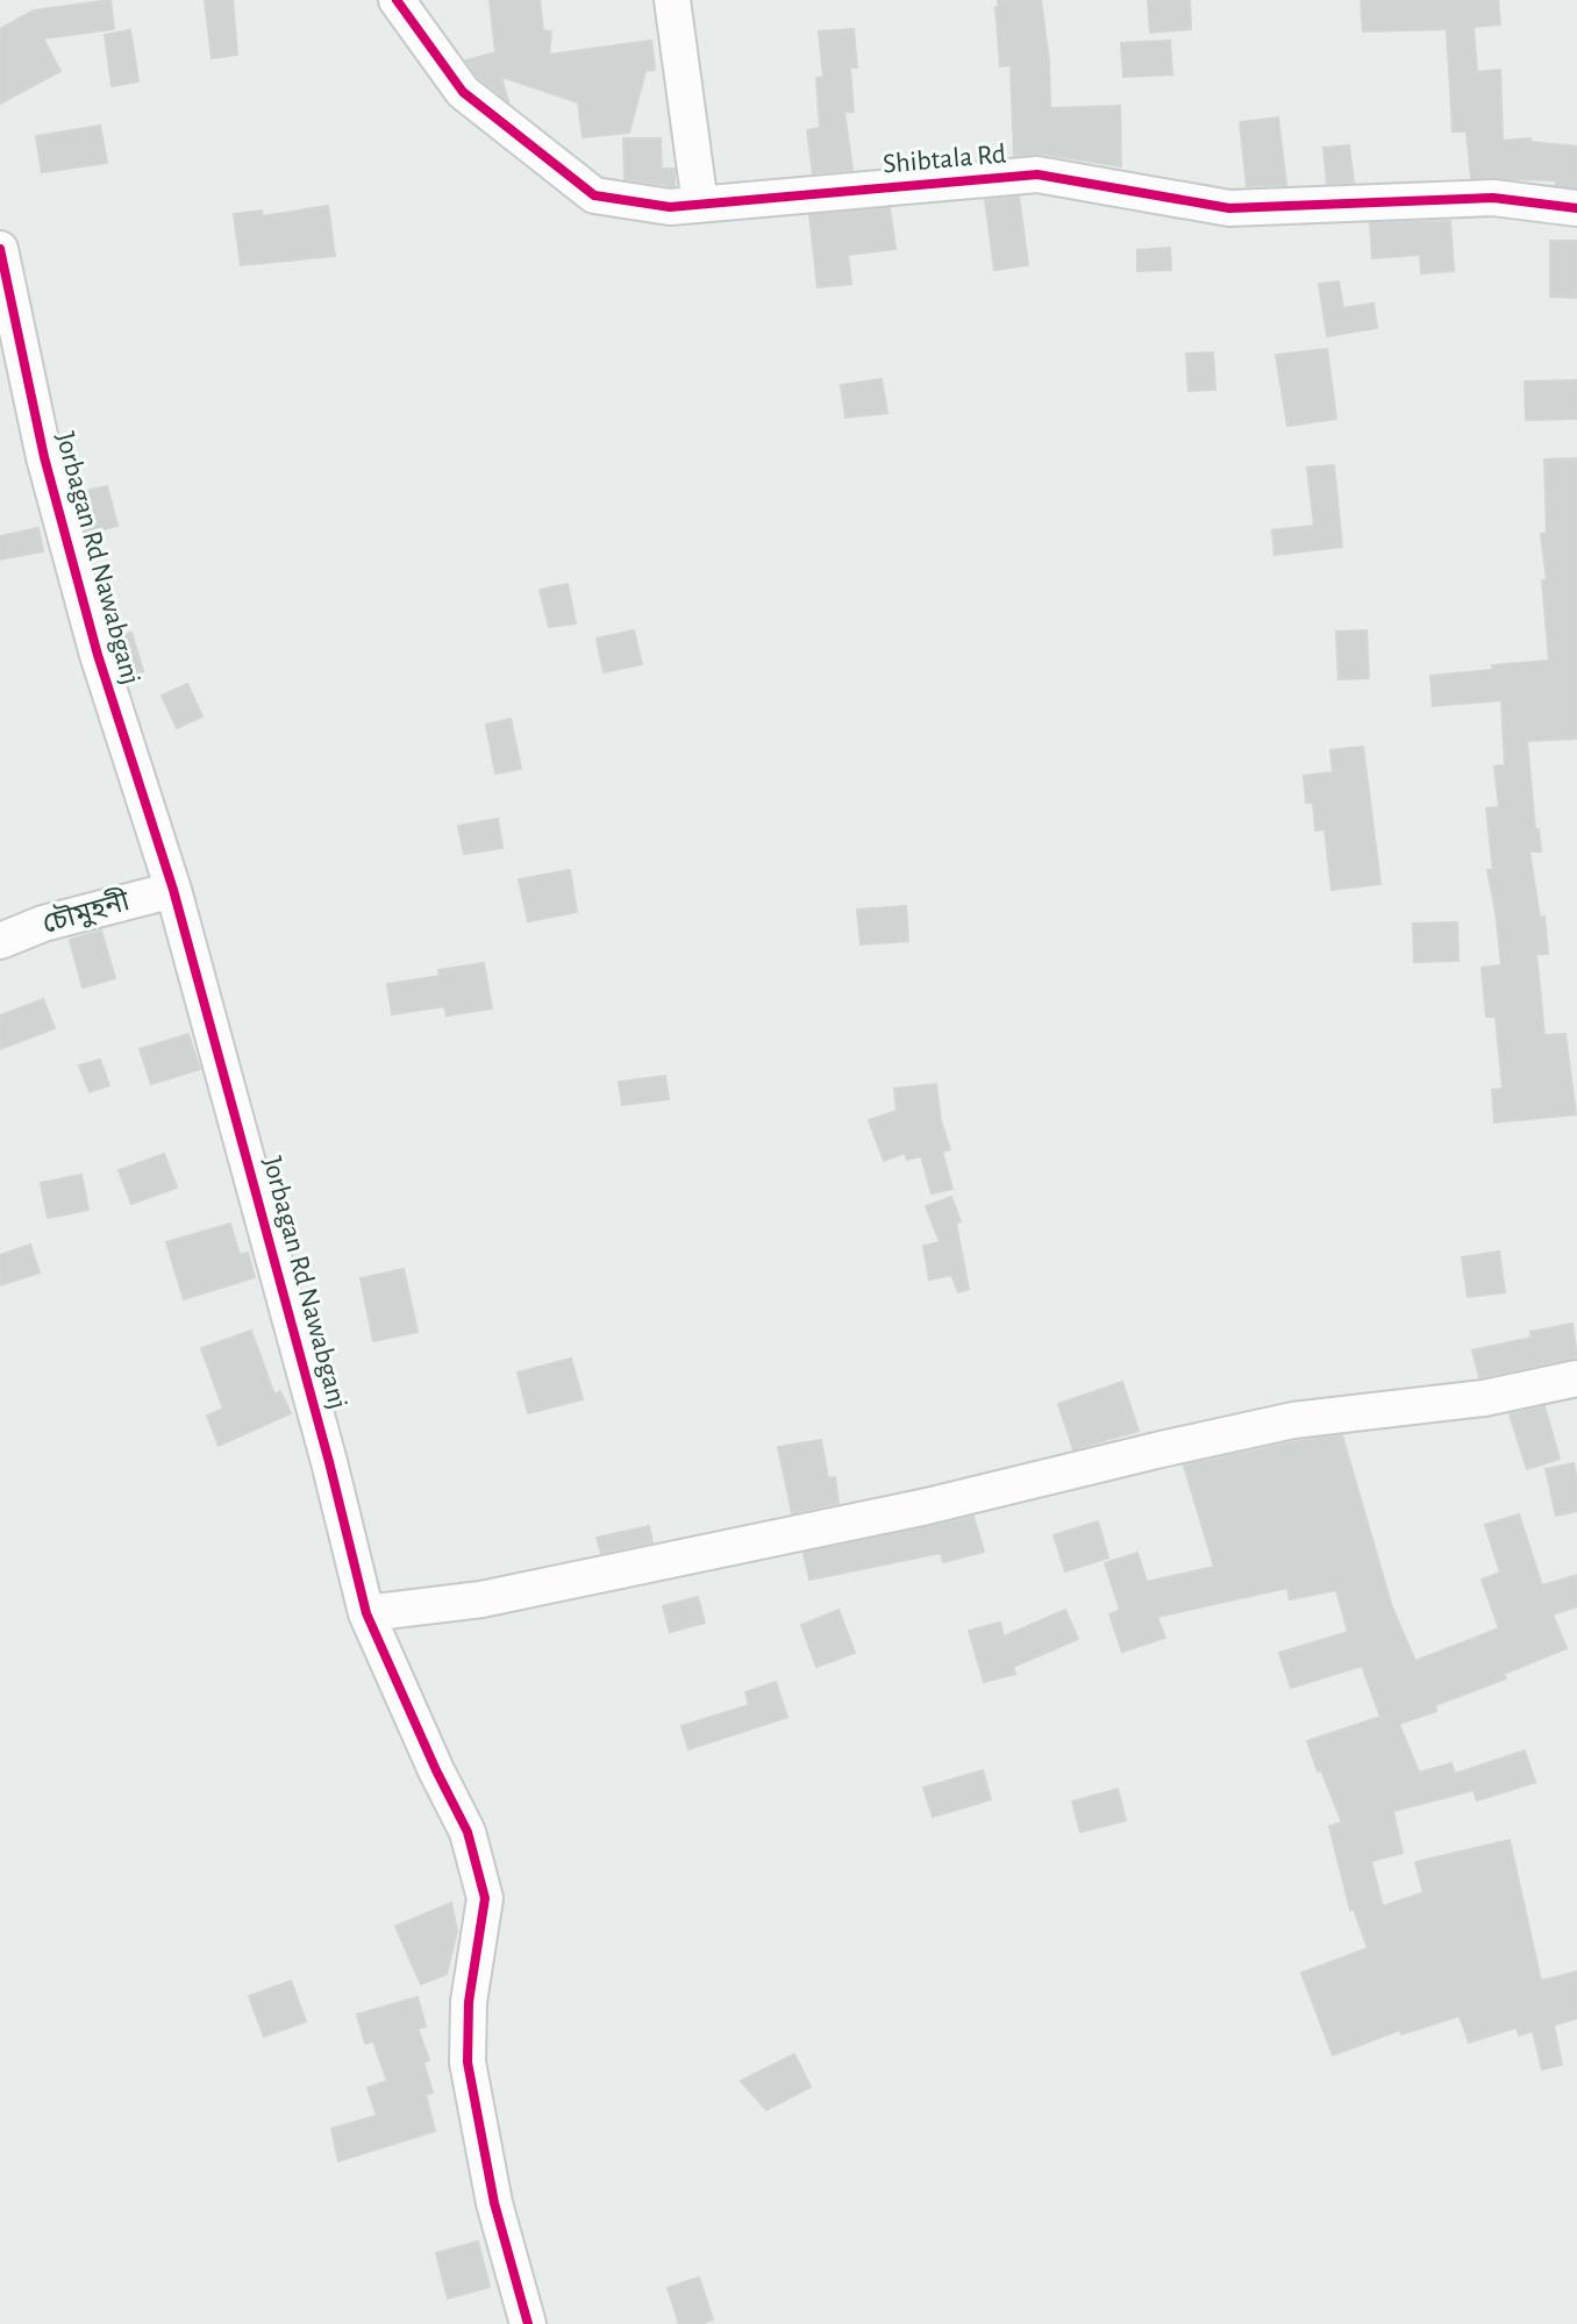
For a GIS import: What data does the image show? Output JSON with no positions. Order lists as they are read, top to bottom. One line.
{"streets":{"street":["Shibtala Rd","Jorbagan Rd Nawabganj","চৌমুহনী"]},"crossings":[["Jorbagan Rd Nawabganj","চৌমুহনী"]]}
